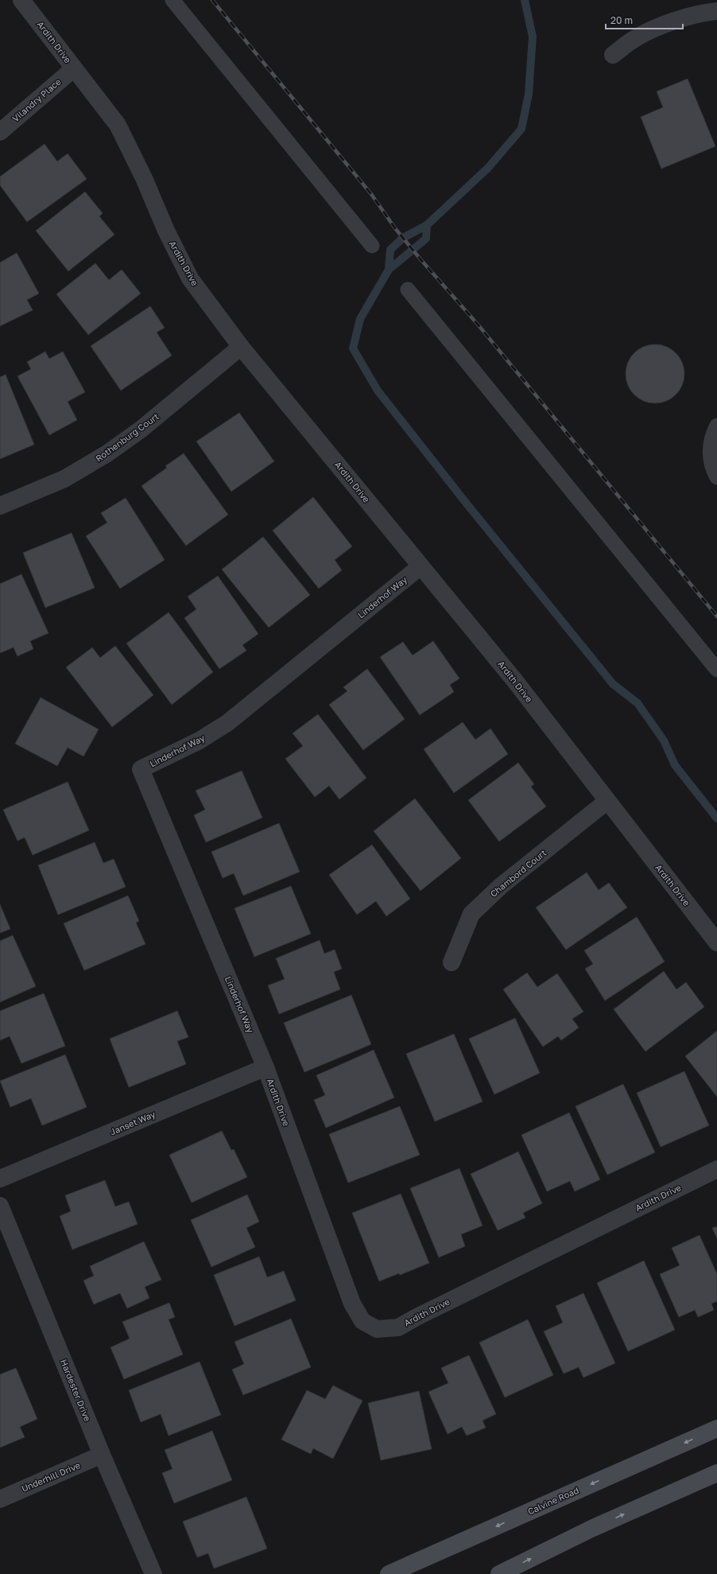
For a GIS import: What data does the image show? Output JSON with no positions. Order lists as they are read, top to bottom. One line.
{"streets":{"main road":["Calvine Road"],"street":["Ardith Drive","Vilandry Place","Rothenburg Court","Linderhof Way","Chambord Court","Janset Way","Hardester Drive","Underhill Drive"]},"crossings":[["Ardith Drive","Vilandry Place"],["Ardith Drive","Rothenburg Court"],["Ardith Drive","Linderhof Way"],["Ardith Drive","Chambord Court"],["Ardith Drive","Janset Way"],["Linderhof Way","Janset Way"],["Hardester Drive","Underhill Drive"]],"scale_bar":"20 m"}
